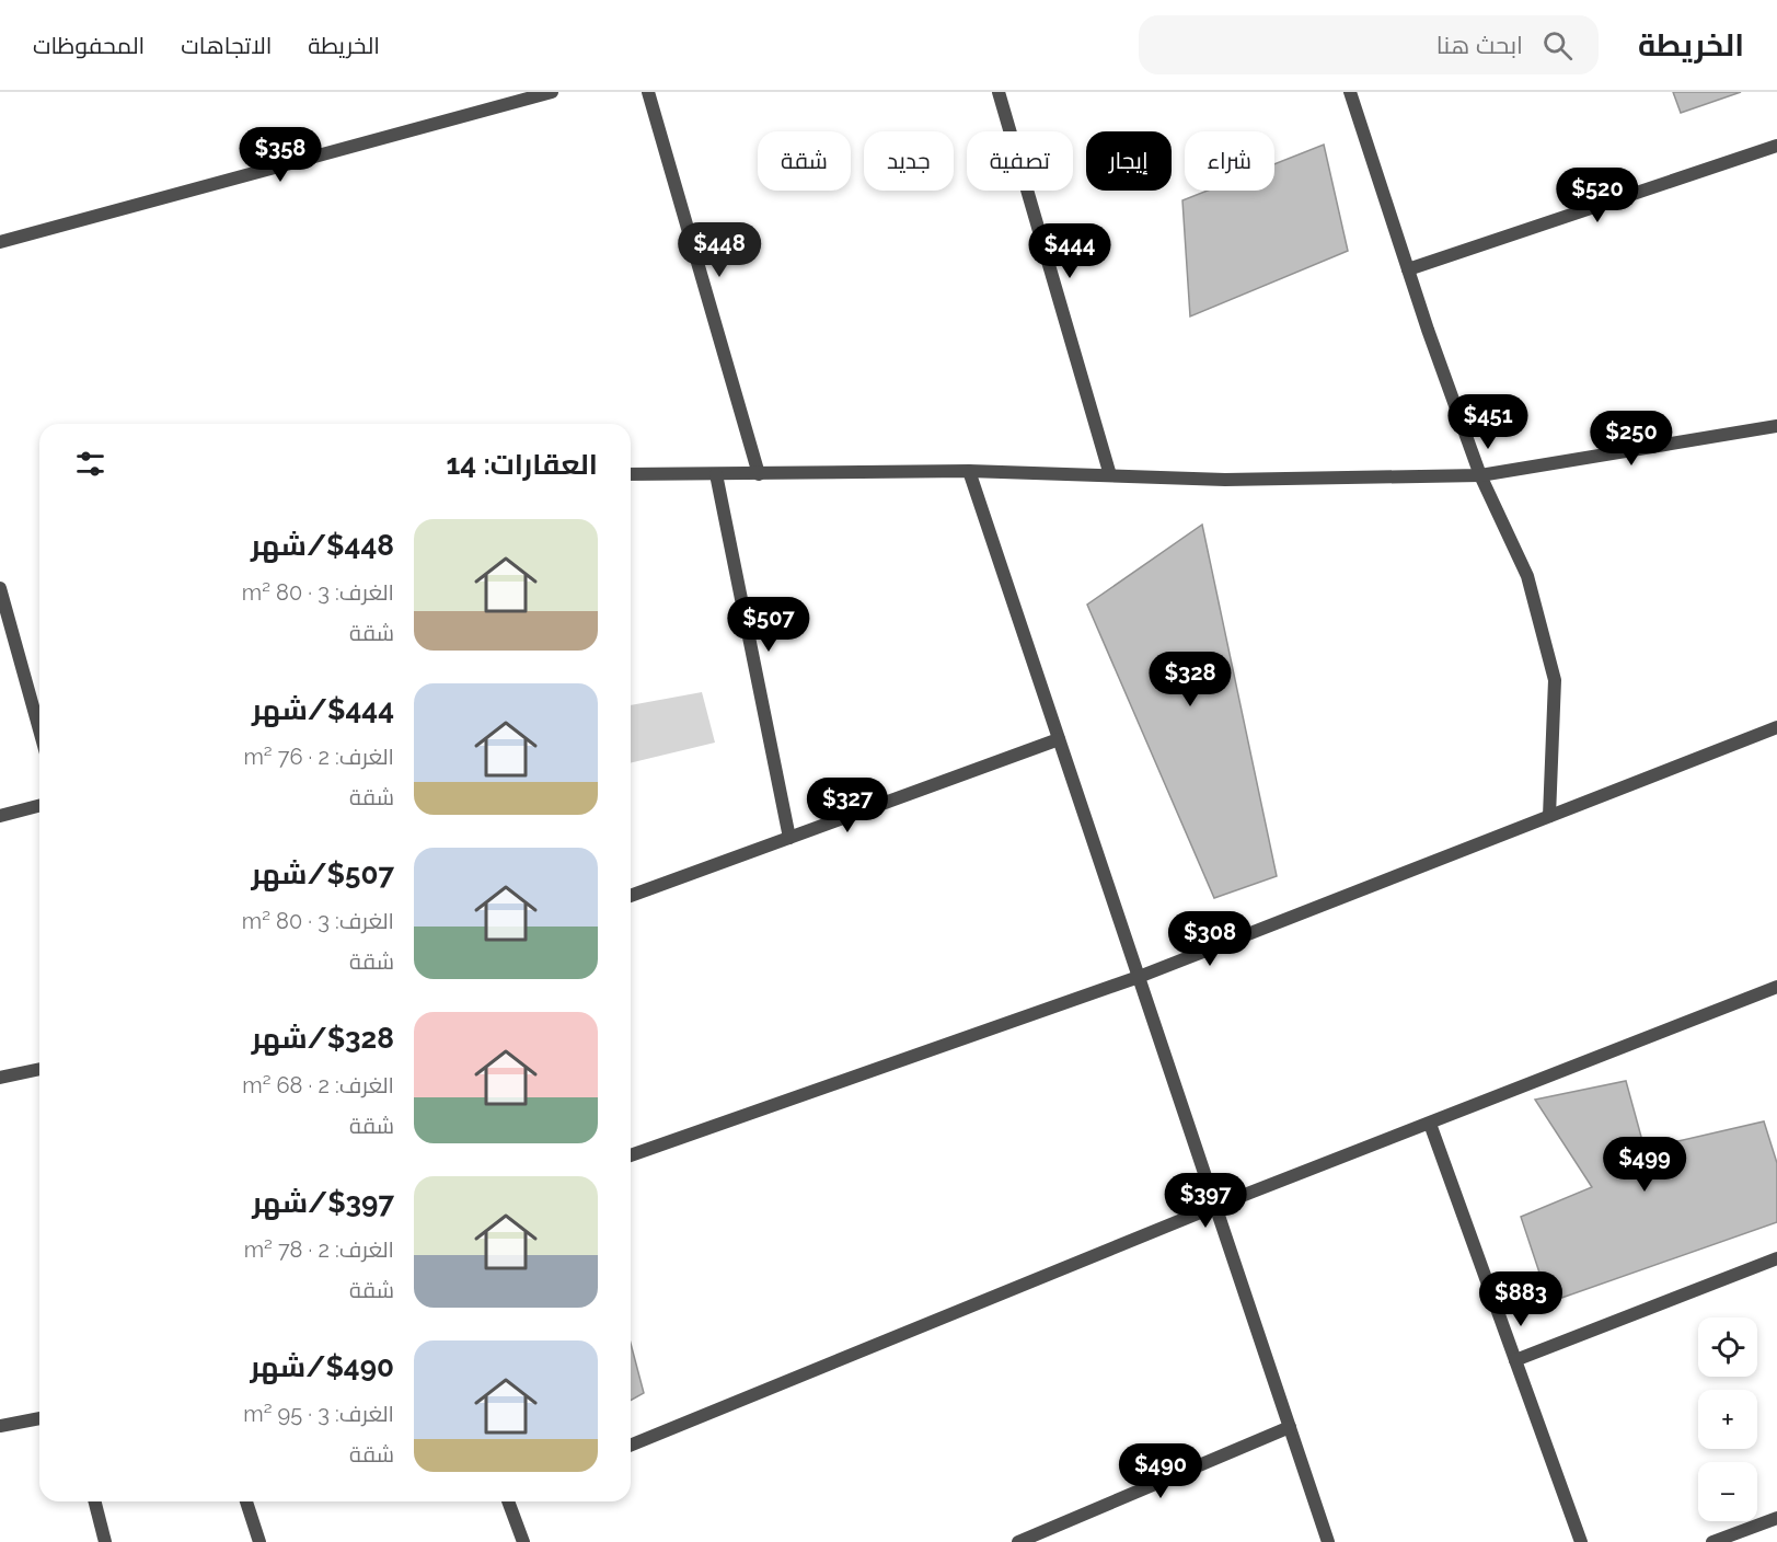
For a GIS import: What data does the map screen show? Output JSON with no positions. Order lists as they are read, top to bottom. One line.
{"page":{"header":"الخريطة","search":"ابحث هنا","nav":["الخريطة","الاتجاهات","المحفوظات"],"price":["$358","$520","$448","$444","$451","$250","$507","$328","$327","$308","$499","$397","$883","$490"],"chip":["شراء","إيجار","تصفية","جديد","شقة"],"heading":"العقارات: 14","list":[{"name":"$448/شهر","note":"الغرف: 3 · 80 m² · شقة"},{"name":"$444/شهر","note":"الغرف: 2 · 76 m² · شقة"},{"name":"$507/شهر","note":"الغرف: 3 · 80 m² · شقة"},{"name":"$328/شهر","note":"الغرف: 2 · 68 m² · شقة"},{"name":"$397/شهر","note":"الغرف: 2 · 78 m² · شقة"},{"name":"$490/شهر","note":"الغرف: 3 · 95 m² · شقة"}],"map_buttons":["+","−"]}}
